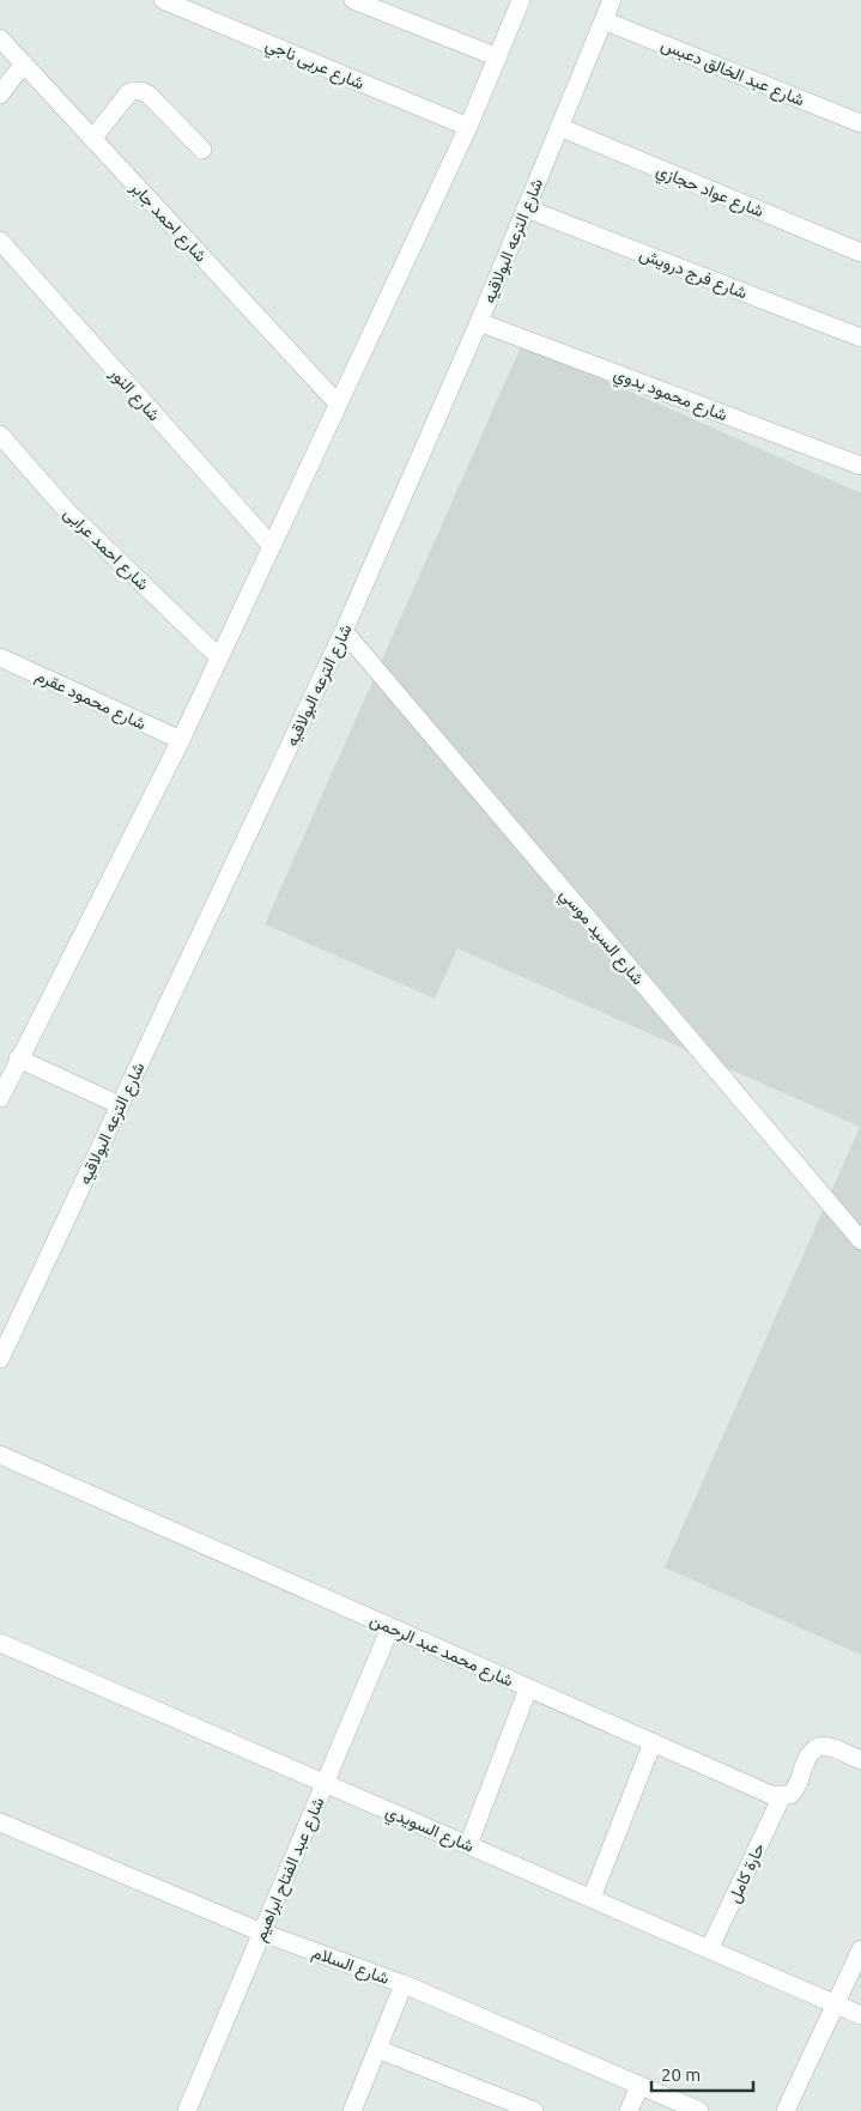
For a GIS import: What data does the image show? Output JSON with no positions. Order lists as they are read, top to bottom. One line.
{"streets":{"street":["شارع عربى ناجي","شارع عبد الخالق دعبس","شارع عواد حجازي","شارع احمد جابر","شارع الترعه البولاقيه","شارع فرج درويش","شارع النور","شارع محمود بدوي","شارع احمد عرابى","شارع محمود عقرم","شارع السيد موسي","شارع محمد عبد الرحمن","شارع السويدي","شارع عبد الفتاح ابراهيم","حارة كامل","شارع السلام"]},"crossings":[["شارع عبد الخالق دعبس","شارع الترعه البولاقيه"],["شارع عواد حجازي","شارع الترعه البولاقيه"],["شارع الترعه البولاقيه","شارع فرج درويش"],["شارع الترعه البولاقيه","شارع محمود بدوي"],["شارع الترعه البولاقيه","شارع السيد موسي"],["شارع محمد عبد الرحمن","شارع عبد الفتاح ابراهيم"],["شارع محمد عبد الرحمن","حارة كامل"],["شارع السويدي","شارع عبد الفتاح ابراهيم"],["شارع السويدي","حارة كامل"],["شارع عبد الفتاح ابراهيم","شارع السلام"]],"scale_bar":"20 m"}
